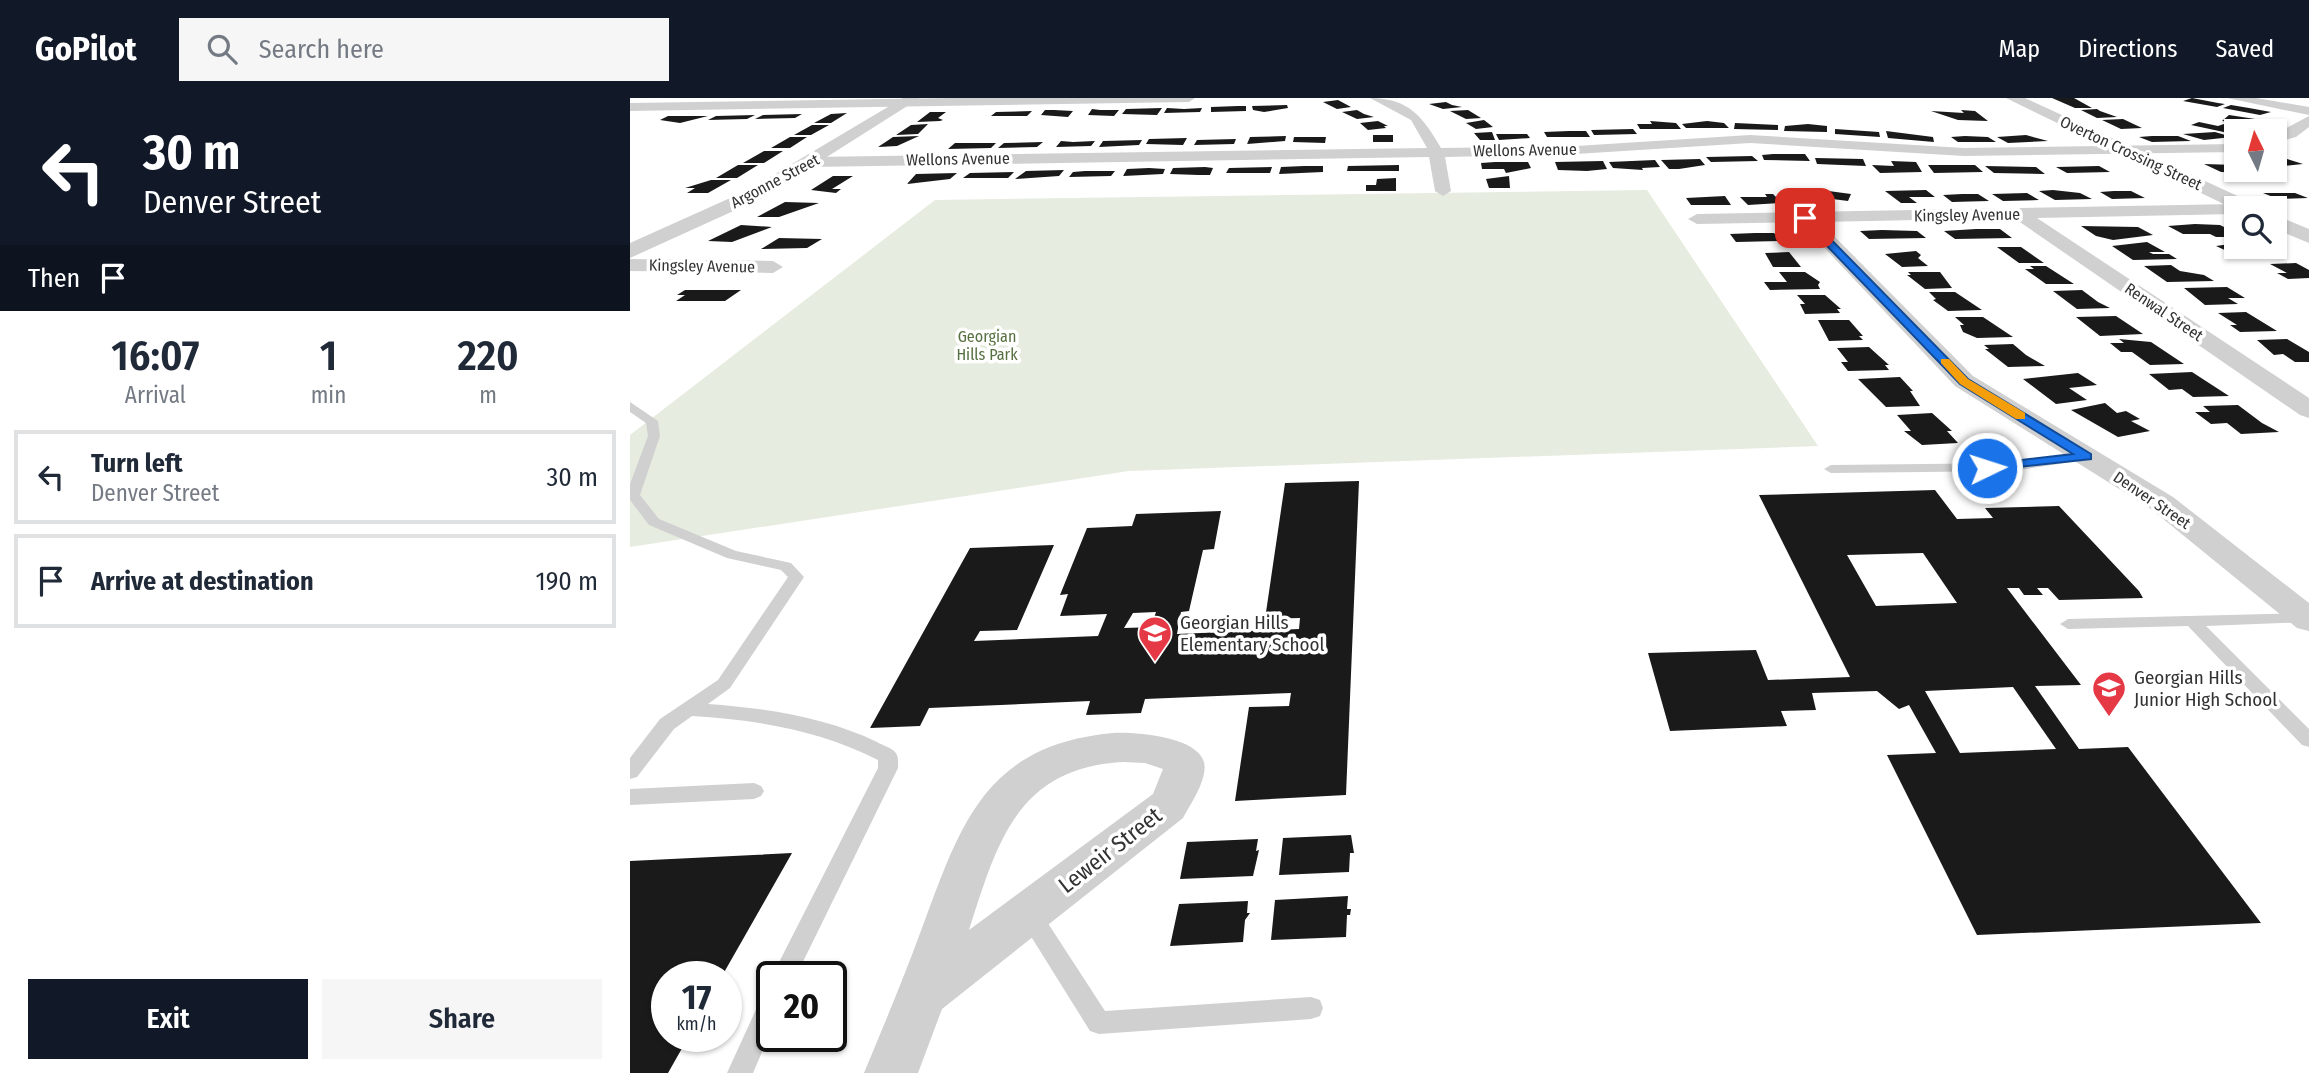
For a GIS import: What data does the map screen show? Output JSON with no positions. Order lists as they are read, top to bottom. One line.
{"streets":{"street":["Wellons Avenue","Overton Crossing Street","Argonne Street","Kingsley Avenue","Renwal Street","Denver Street","Leweir Street"]},"crossings":[["Wellons Avenue","Overton Crossing Street"],["Wellons Avenue","Argonne Street"],["Kingsley Avenue","Renwal Street"],["Kingsley Avenue","Denver Street"]],"parks":["Georgian Hills Park"],"places":{"school or university":["Georgian Hills Elementary School","Georgian Hills Junior High School"]},"north":"top","page":{"header":"GoPilot","search":"Search here","nav":["Map","Directions","Saved"],"turn":["30 m","Denver Street"],"then":"Then","eta":["16:07","Arrival","1","min","220","m"],"list":[{"name":"Turn left","note":"Denver Street","value":"30 m"},{"name":"Arrive at destination","value":"190 m"}],"speed":"17 km/h","limit":"20","buttons":["Exit","Share"]}}
